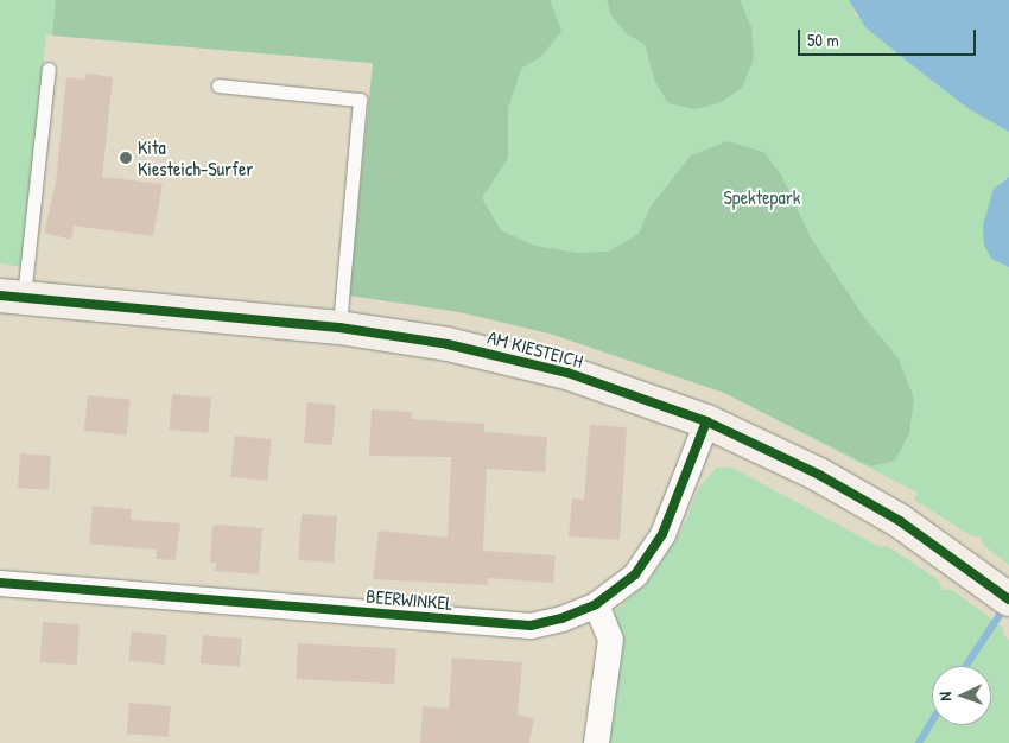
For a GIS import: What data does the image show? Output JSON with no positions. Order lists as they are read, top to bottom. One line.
{"streets":{"street":["AM KIESTEICH","BEERWINKEL"]},"crossings":[["AM KIESTEICH","BEERWINKEL"]],"parks":["Spektepark"],"places":["Kita Kiesteich-Surfer"],"scale_bar":"50 m","north":"left"}
